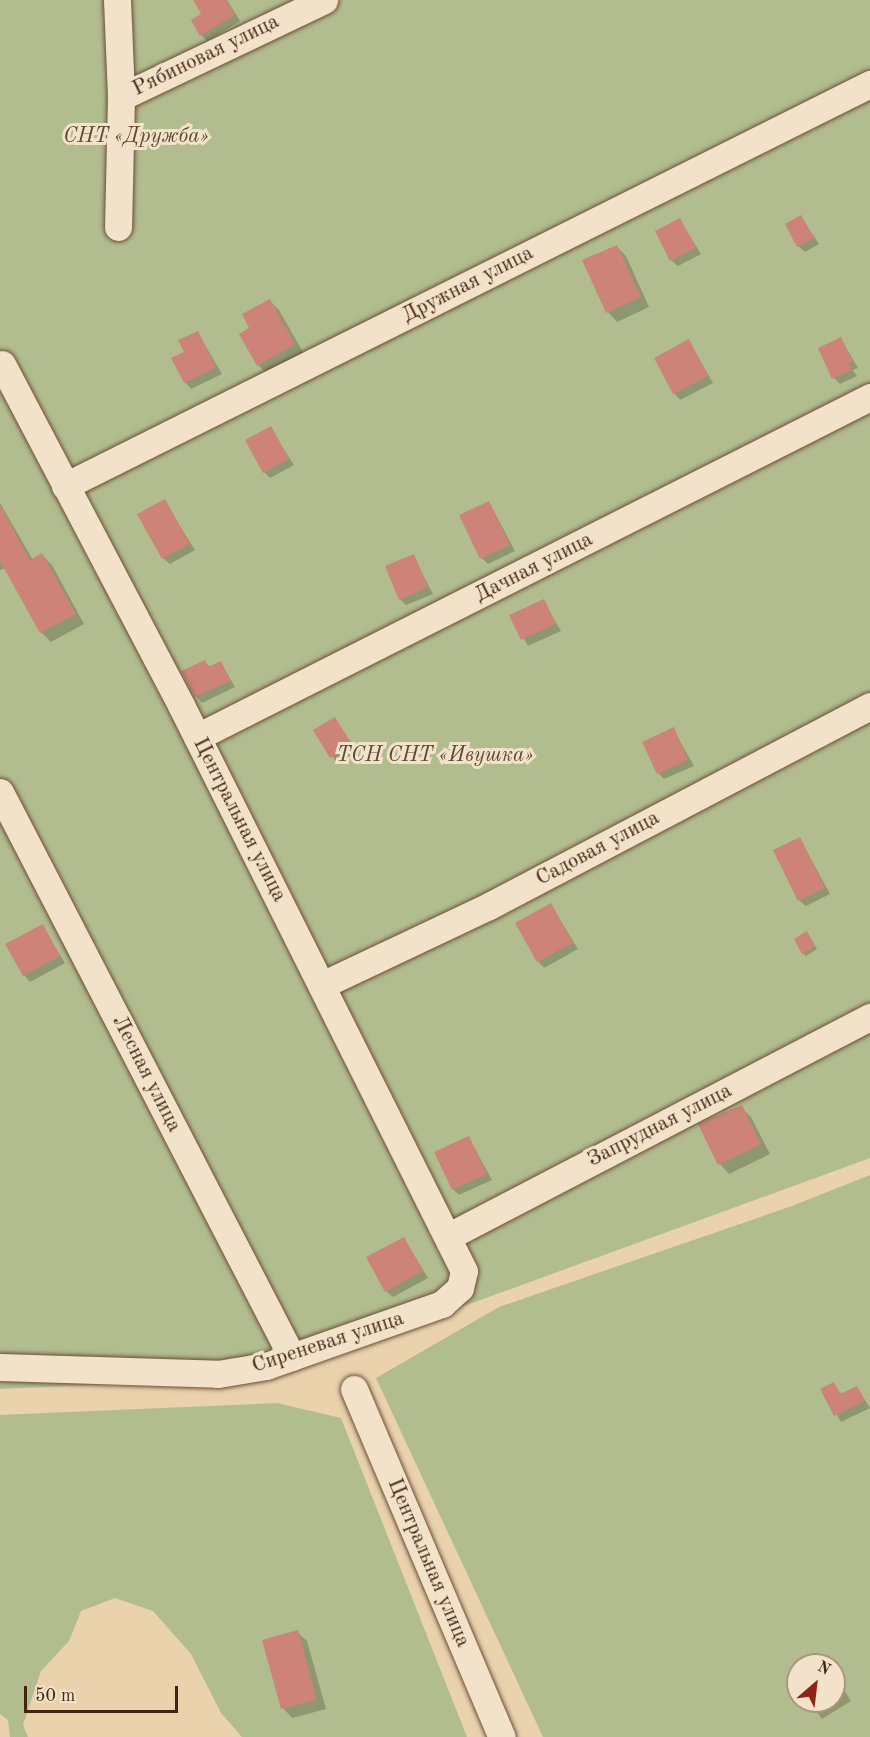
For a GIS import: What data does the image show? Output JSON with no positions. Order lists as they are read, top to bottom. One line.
{"streets":{"street":["Рябиновая улица","Дружная улица","Дачная улица","Центральная улица","Садовая улица","Лесная улица","Запрудная улица","Сиреневая улица"]},"crossings":[["Дружная улица","Центральная улица"],["Дачная улица","Центральная улица"],["Центральная улица","Садовая улица"],["Центральная улица","Запрудная улица"],["Центральная улица","Сиреневая улица"],["Лесная улица","Сиреневая улица"]],"parks":["СНТ «Дружба»","ТСН СНТ «Ивушка»"],"scale_bar":"50 m","north":"top right"}
